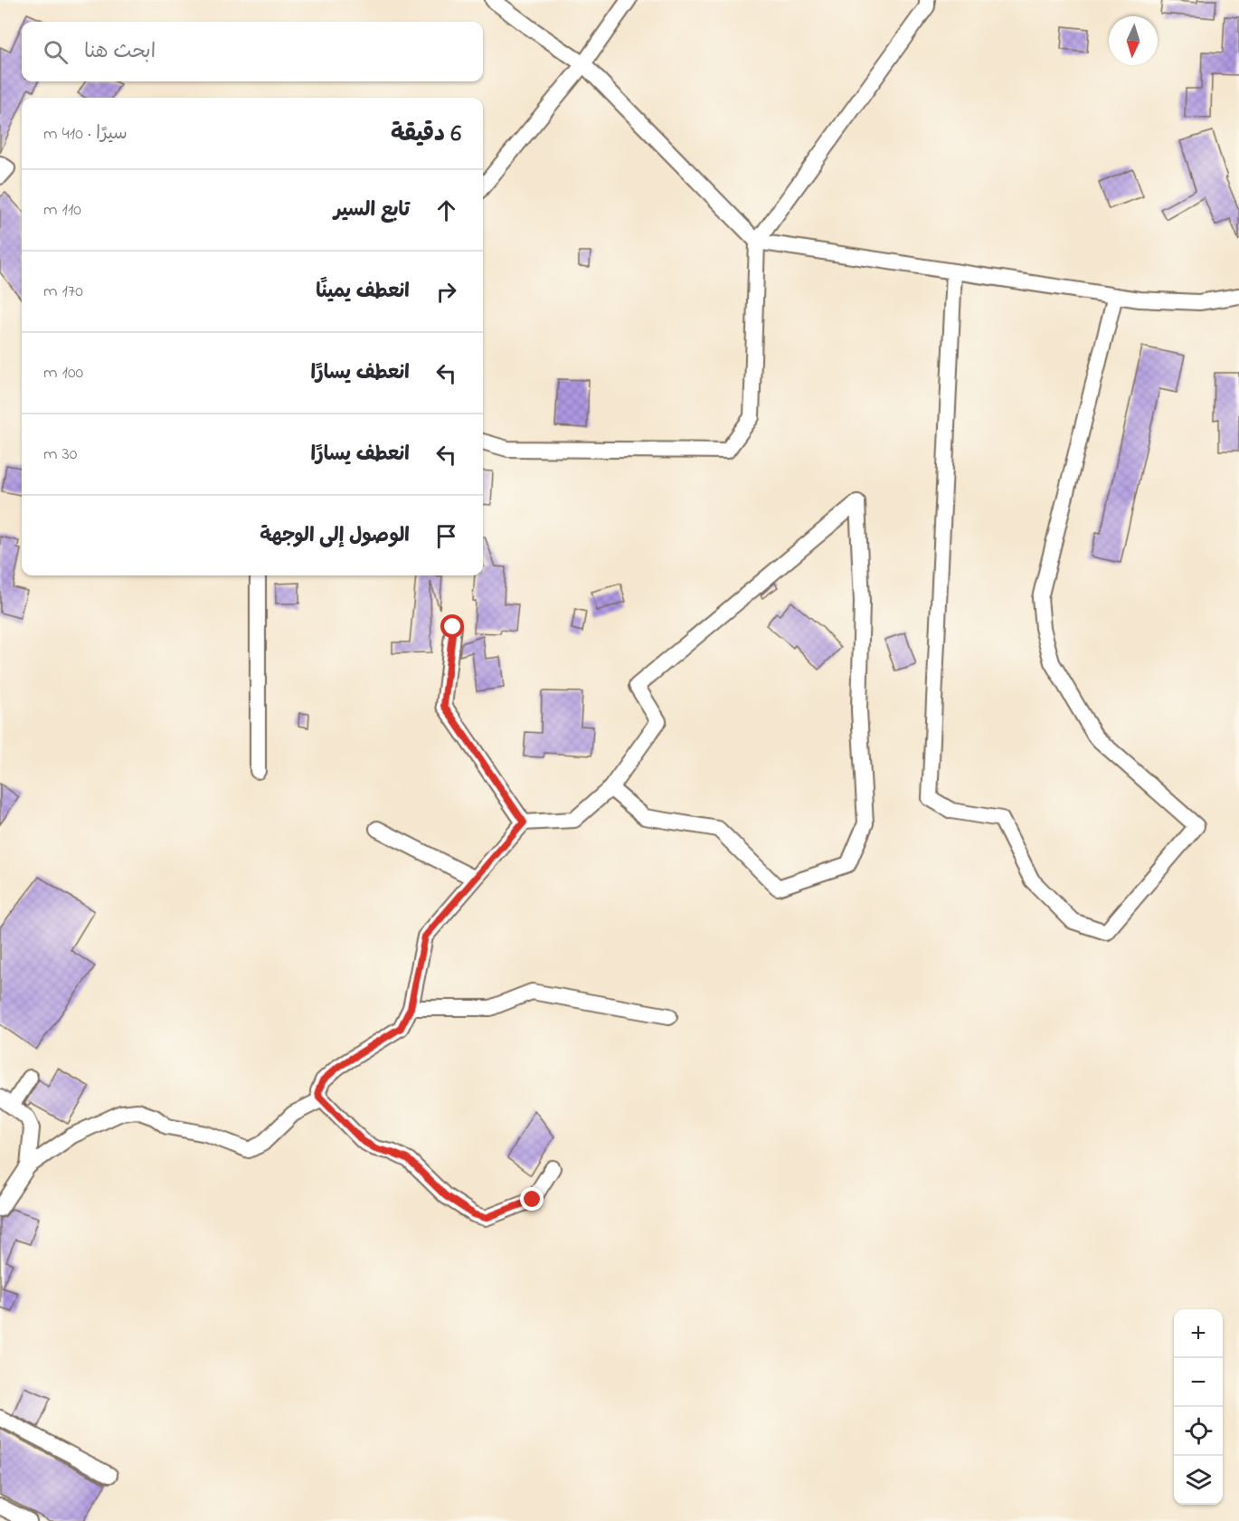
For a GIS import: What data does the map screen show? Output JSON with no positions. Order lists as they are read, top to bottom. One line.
{"north":"bottom","page":{"search":"ابحث هنا","heading":["6 دقيقة","سيرًا · 410 m"],"list":[["تابع السير","110 m"],["انعطف يمينًا","170 m"],["انعطف يسارًا","100 m"],["انعطف يسارًا","30 m"],"الوصول إلى الوجهة"],"map_buttons":["+","−"]}}
